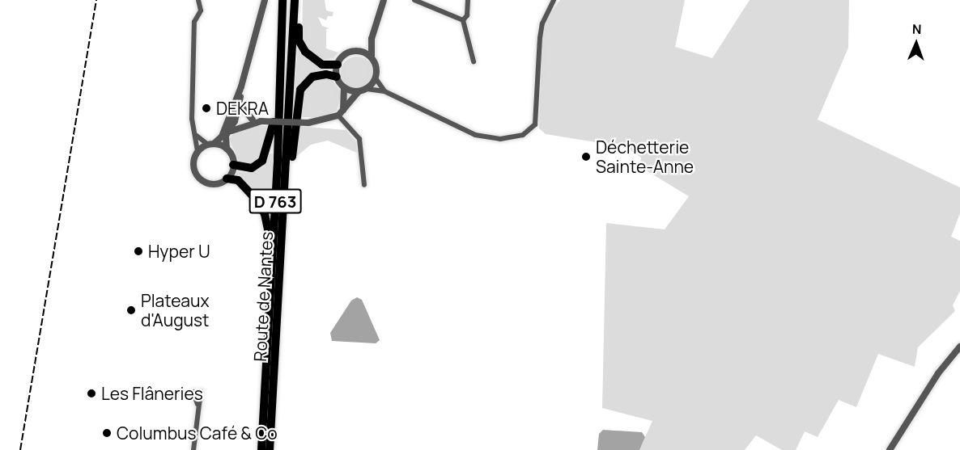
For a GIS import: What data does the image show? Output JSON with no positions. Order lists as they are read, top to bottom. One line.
{"streets":{"highway":["D 763","Route de Nantes"]},"places":["DEKRA","Déchetterie Sainte-Anne","Hyper U","Plateaux d'August","Les Flâneries","Columbus Café & Co"],"north":"top"}
